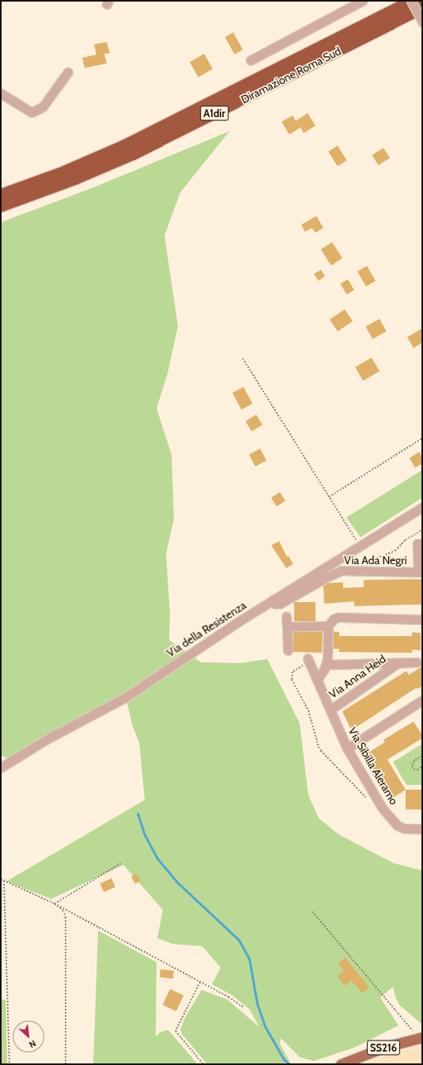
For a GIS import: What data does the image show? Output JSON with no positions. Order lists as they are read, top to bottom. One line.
{"streets":{"highway":["Diramazione Roma Sud","A1dir"],"main road":["SS216"],"street":["Via Ada Negri","Via della Resistenza","Via Anna Heid","Via Sibilla Aleramo"]},"crossings":[["Via Ada Negri","Via della Resistenza"],["Via Anna Heid","Via Sibilla Aleramo"]],"north":"bottom right"}
